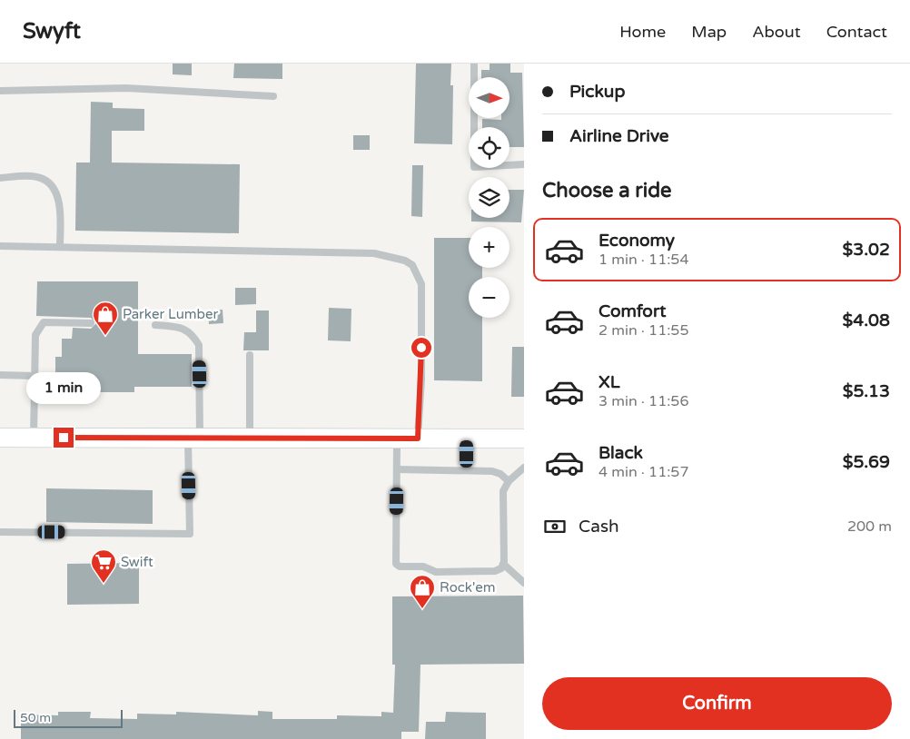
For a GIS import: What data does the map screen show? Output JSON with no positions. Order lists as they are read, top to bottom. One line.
{"places":{"shop":["Parker Lumber","Rock'em"],"supermarket":["Swift"]},"scale_bar":"50 m","north":"right","page":{"header":"Swyft","nav":["Home","Map","About","Contact"],"banner":["Pickup","Airline Drive"],"map_buttons":["+","−"],"heading":"Choose a ride","list":[{"name":"Economy","note":"1 min · 11:54","value":"$3.02"},{"name":"Comfort","note":"2 min · 11:55","value":"$4.08"},{"name":"XL","note":"3 min · 11:56","value":"$5.13"},{"name":"Black","note":"4 min · 11:57","value":"$5.69"}],"bubble":"1 min","pay":["Cash","200 m"],"buttons":"Confirm","scale":"50 m"}}
